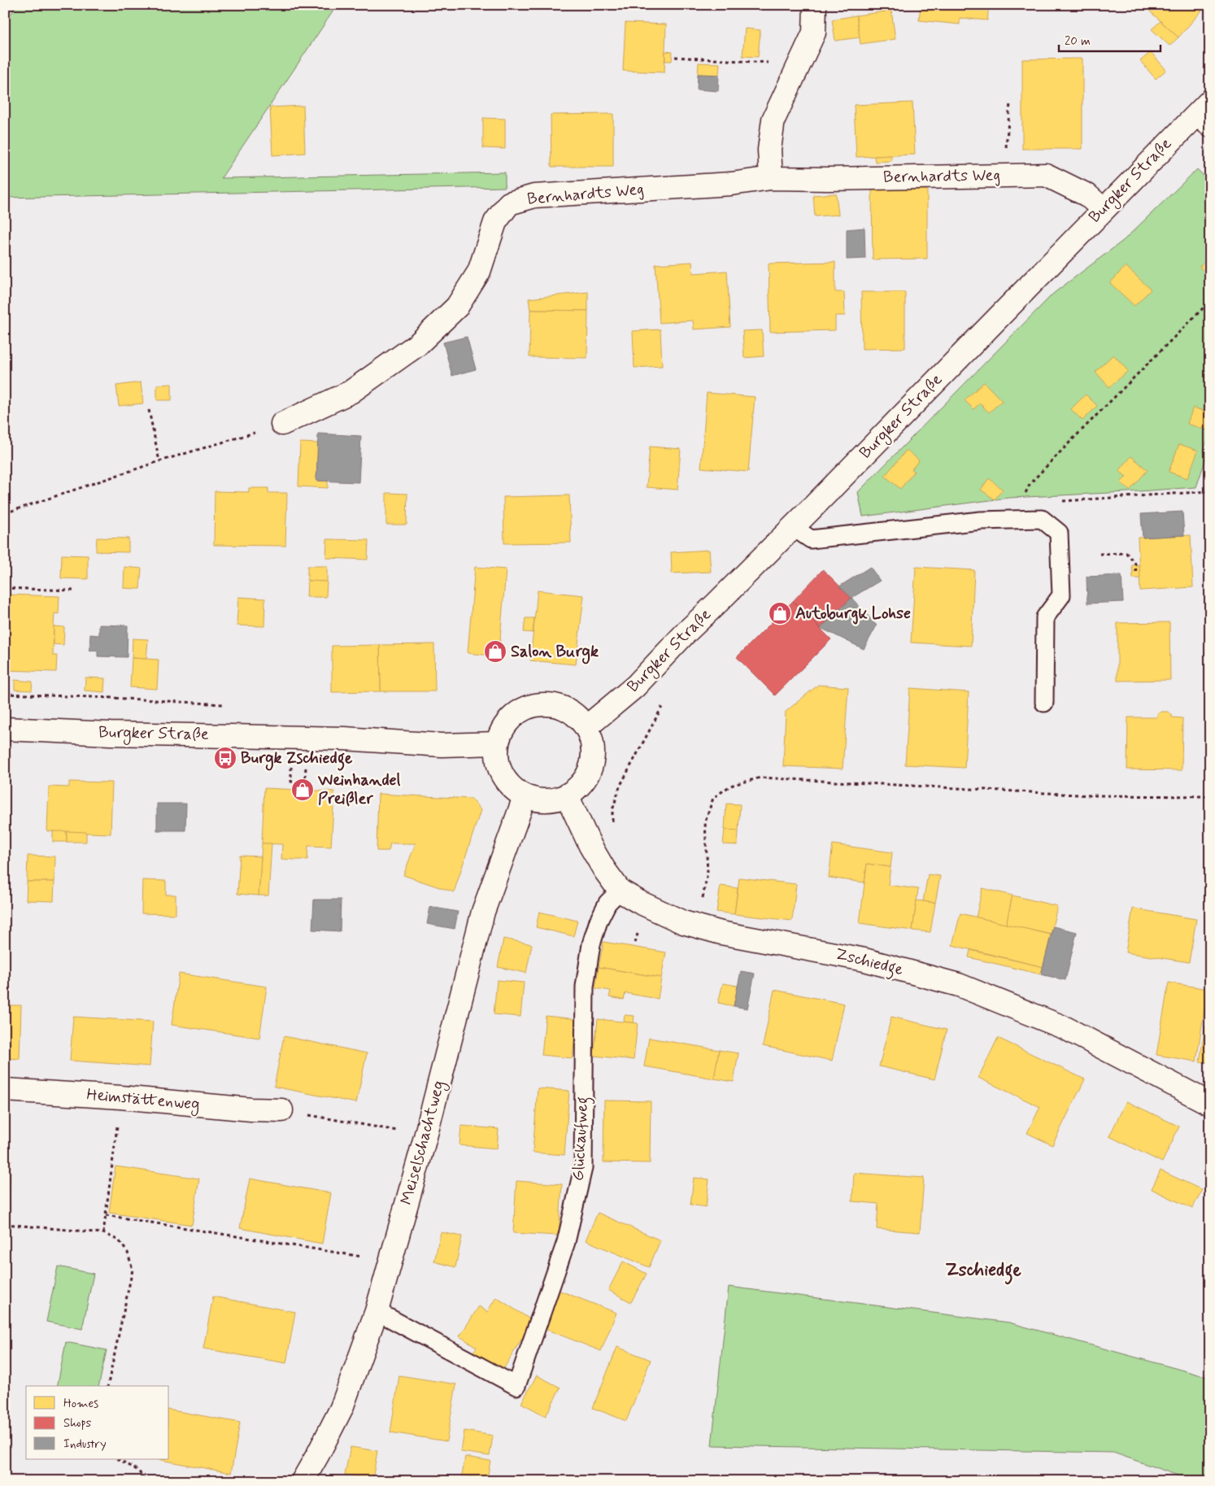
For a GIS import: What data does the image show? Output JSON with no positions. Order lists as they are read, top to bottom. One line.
{"streets":{"street":["Bernhardts Weg","Burgker Straße","Zschiedge","Heimstättenweg","Meiselschachtweg"],"lane":["Glückaufweg"]},"crossings":[["Bernhardts Weg","Burgker Straße"],["Burgker Straße","Zschiedge"],["Burgker Straße","Meiselschachtweg"],["Zschiedge","Glückaufweg"],["Zschiedge","Meiselschachtweg"],["Glückaufweg","Meiselschachtweg"]],"districts":["Zschiedge"],"places":{"shop":["Autoburgk Lohse","Salon Burgk","Weinhandel Preißler"],"bus stop":["Burgk Zschiedge"]},"legend":["Homes","Shops","Industry"],"scale_bar":"20 m"}
